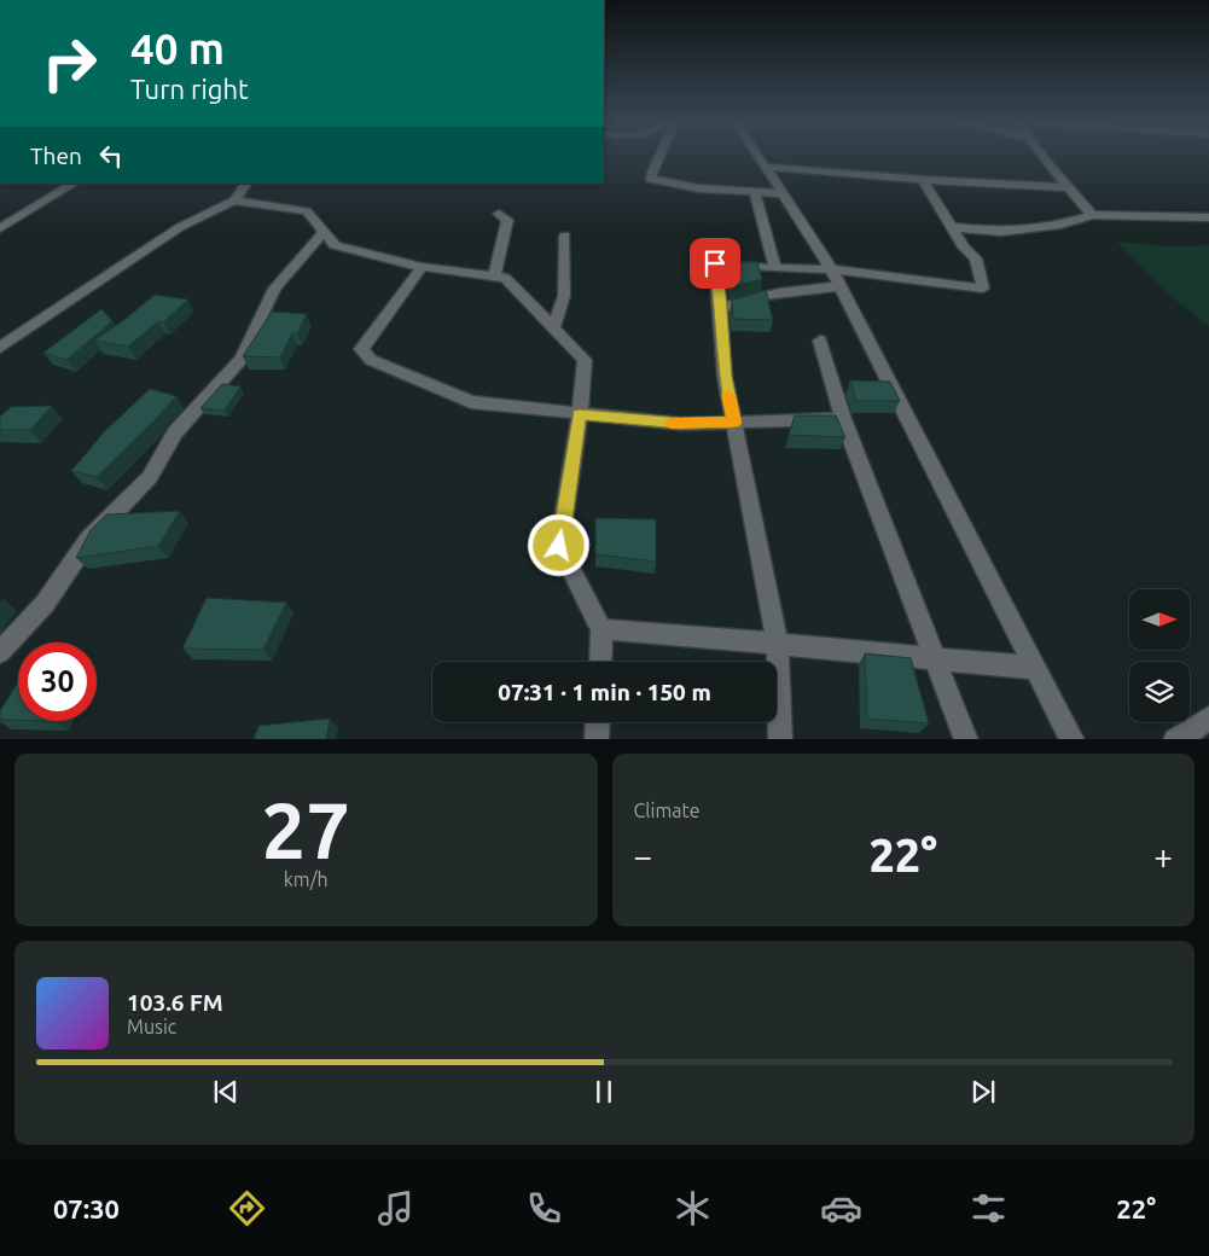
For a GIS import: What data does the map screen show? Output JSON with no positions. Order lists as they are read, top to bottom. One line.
{"north":"right","page":{"turn":["40 m","Turn right"],"then":"Then","limit":"30","trip":"07:31 · 1 min · 150 m","tile":[["27","km/h"],"Climate"],"heat":["−","22°","+"],"song":["103.6 FM","Music"],"tabs":["07:30","22°"]}}
